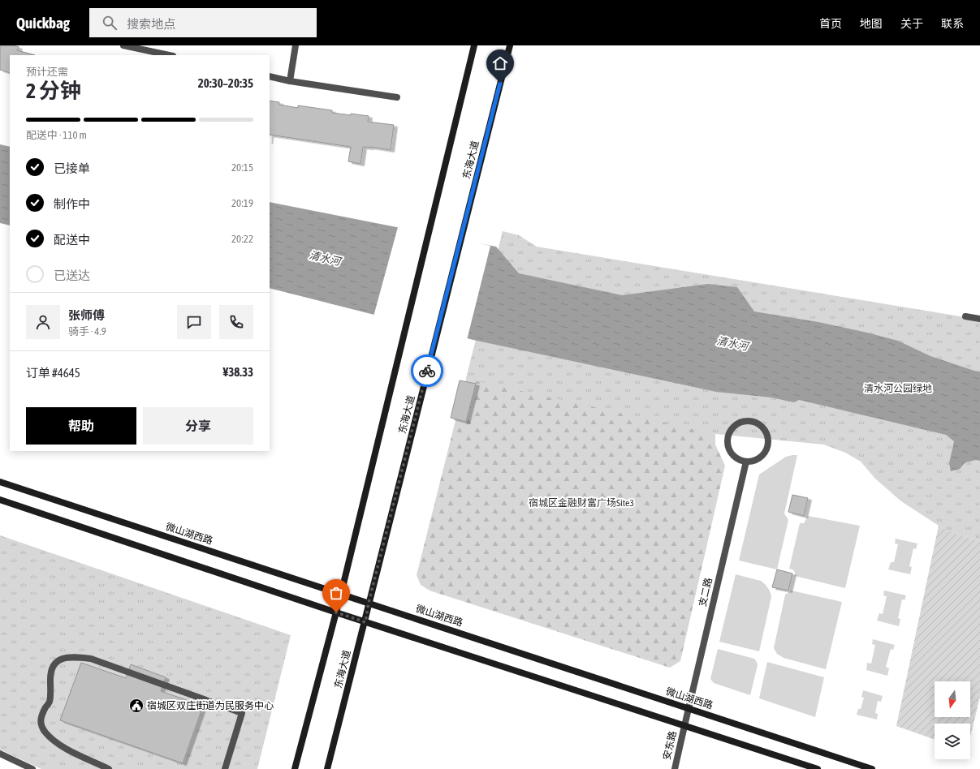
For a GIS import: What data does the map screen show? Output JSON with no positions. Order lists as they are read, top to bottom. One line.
{"streets":{"street":["东海大道","微山湖西路","支二路","安东路"]},"crossings":[["东海大道","微山湖西路"],["微山湖西路","支二路"],["支二路","安东路"]],"water":["清水河"],"parks":["清水河公园绿地","宿城区金融财富广场Site3"],"places":{"public building":["宿城区双庄街道为民服务中心"]},"north":"bottom","page":{"header":"Quickbag","search":"搜索地点","nav":["首页","地图","关于","联系"],"heading":["2 分钟","预计还需","20:30–20:35"],"panel":["张师傅","骑手 · 4.9","订单 #4645","¥38.33"],"bar":"配送中 · 110 m","list":[["已接单","20:15"],["制作中","20:19"],["配送中","20:22"],"已送达"],"buttons":["帮助","分享"]}}
